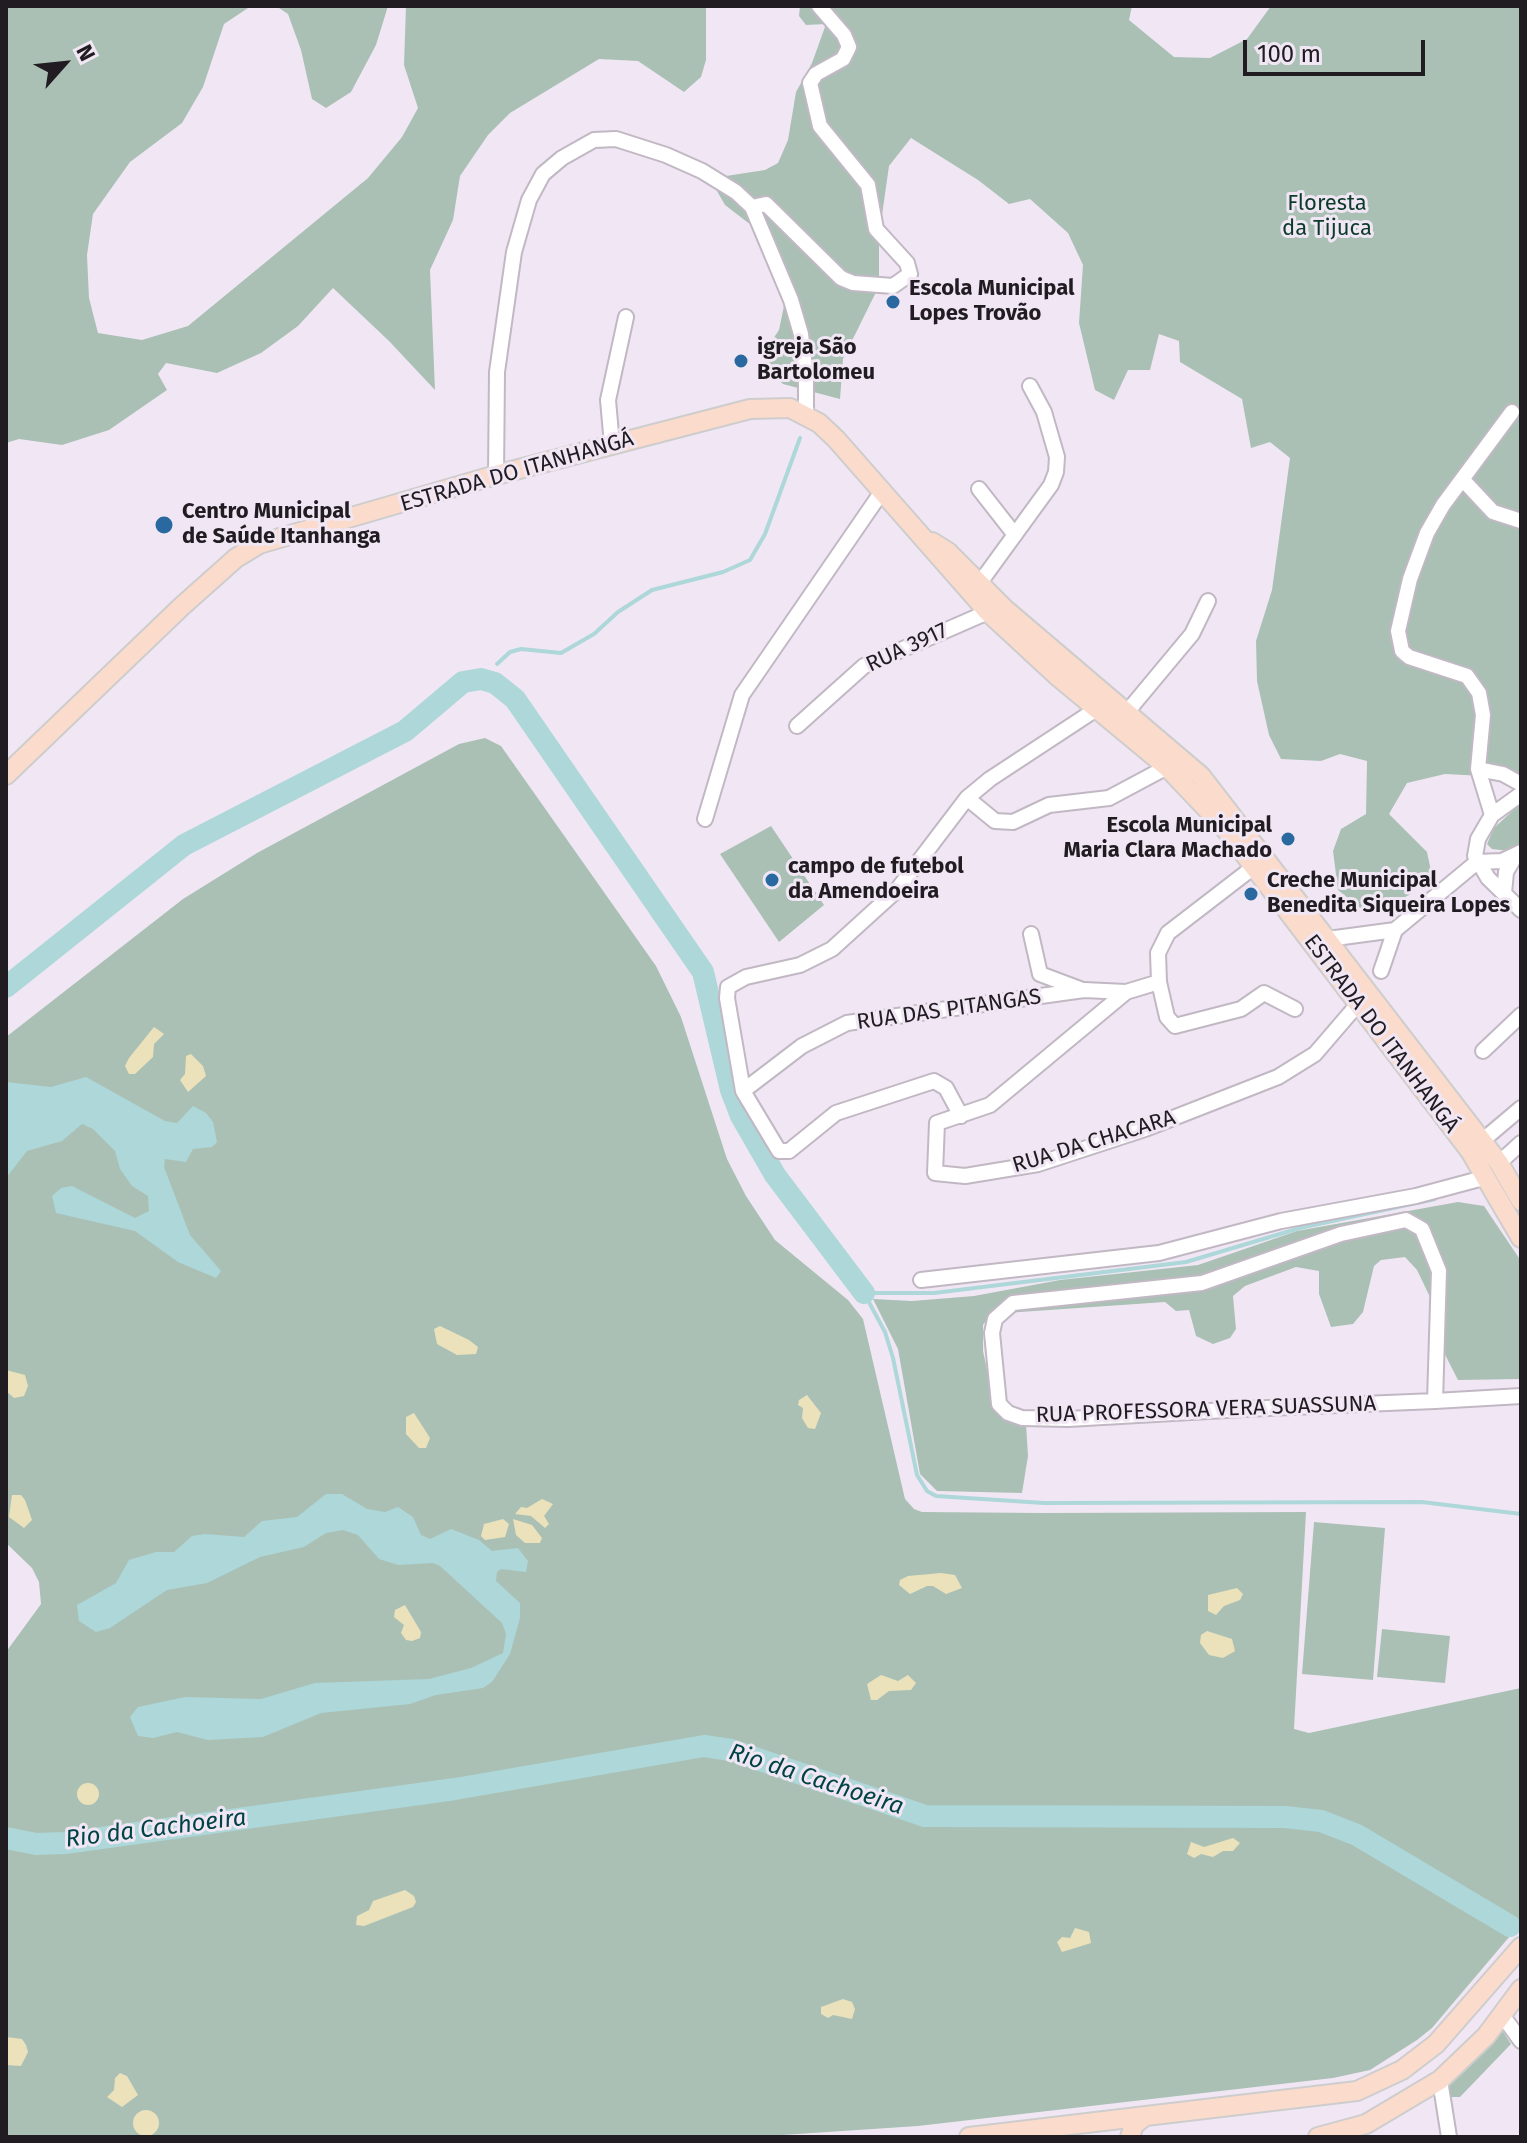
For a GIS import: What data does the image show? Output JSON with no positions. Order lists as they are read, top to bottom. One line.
{"streets":{"main road":["ESTRADA DO ITANHANGÁ"],"street":["RUA 3917","RUA DAS PITANGAS","RUA DA CHACARA","RUA PROFESSORA VERA SUASSUNA"]},"crossings":[["ESTRADA DO ITANHANGÁ","RUA 3917"],["ESTRADA DO ITANHANGÁ","RUA DA CHACARA"],["RUA DAS PITANGAS","RUA DA CHACARA"]],"water":["Rio da Cachoeira"],"parks":["Floresta da Tijuca"],"places":["Escola Municipal Lopes Trovão","igreja São Bartolomeu","Centro Municipal de Saúde Itanhanga","Escola Municipal Maria Clara Machado","campo de futebol da Amendoeira","Creche Municipal Benedita Siqueira Lopes"],"scale_bar":"100 m","north":"top right"}
